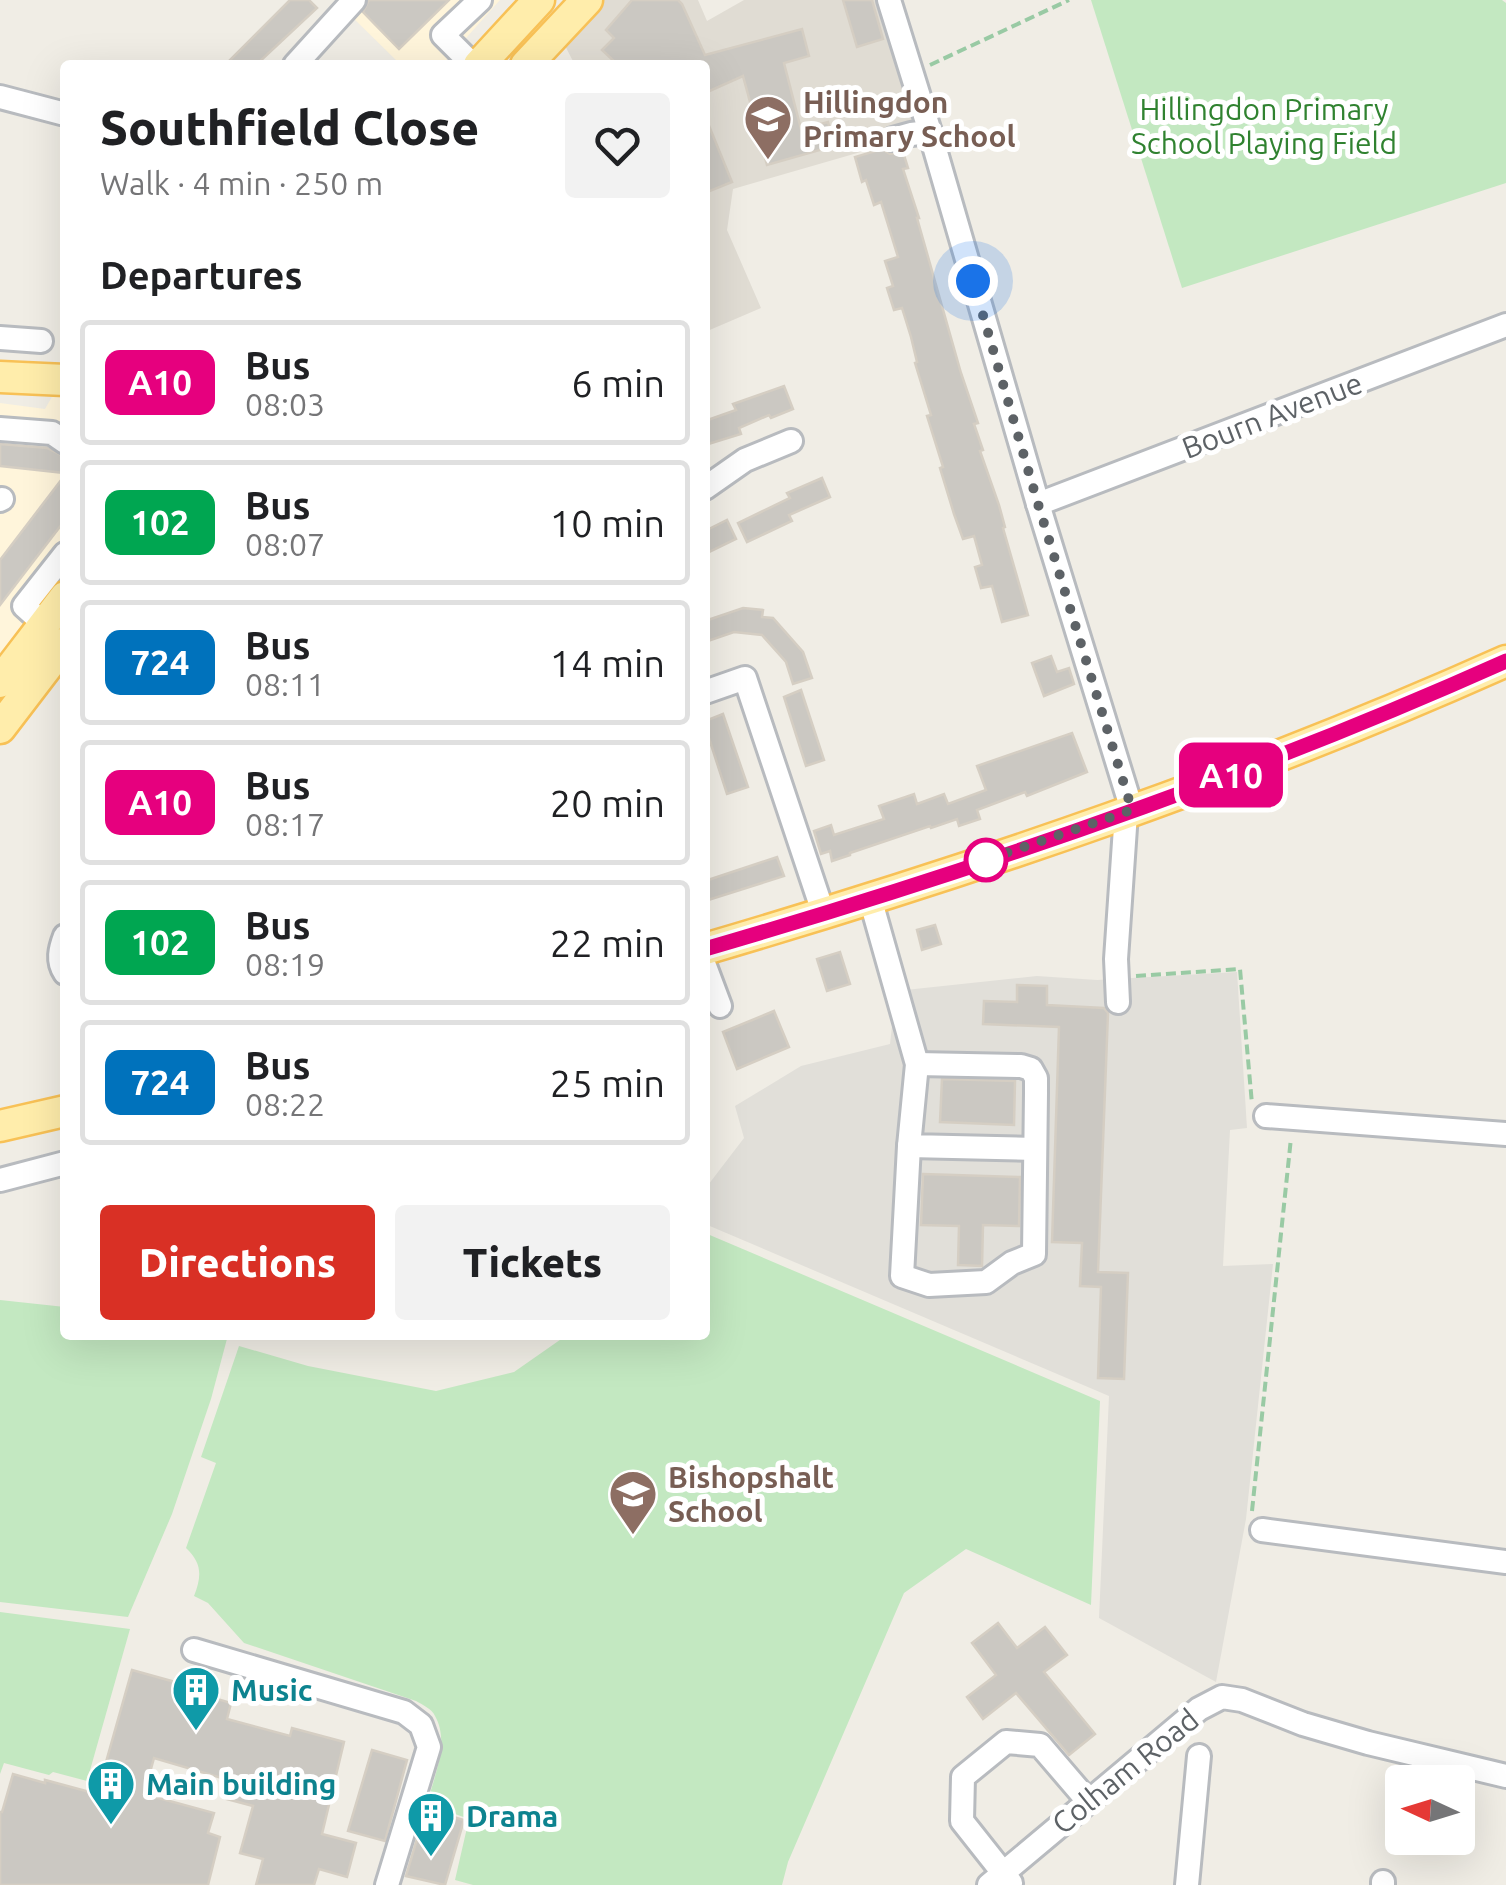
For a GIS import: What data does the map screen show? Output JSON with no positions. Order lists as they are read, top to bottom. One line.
{"streets":{"street":["Bourn Avenue","Colham Road"]},"parks":["Hillingdon Primary School Playing Field"],"places":{"school or university":["Hillingdon Primary School","Bishopshalt School"],"building":["Music","Main building","Drama"]},"lines":["bus line A10"],"north":"left","page":{"on_map":"A10","heading":[["Southfield Close","Walk · 4 min · 250 m"],"Departures"],"list":[{"mark":"A10","name":"Bus","note":"08:03","value":"6 min"},{"mark":"102","name":"Bus","note":"08:07","value":"10 min"},{"mark":"724","name":"Bus","note":"08:11","value":"14 min"},{"mark":"A10","name":"Bus","note":"08:17","value":"20 min"},{"mark":"102","name":"Bus","note":"08:19","value":"22 min"},{"mark":"724","name":"Bus","note":"08:22","value":"25 min"}],"buttons":["Directions","Tickets"]}}
